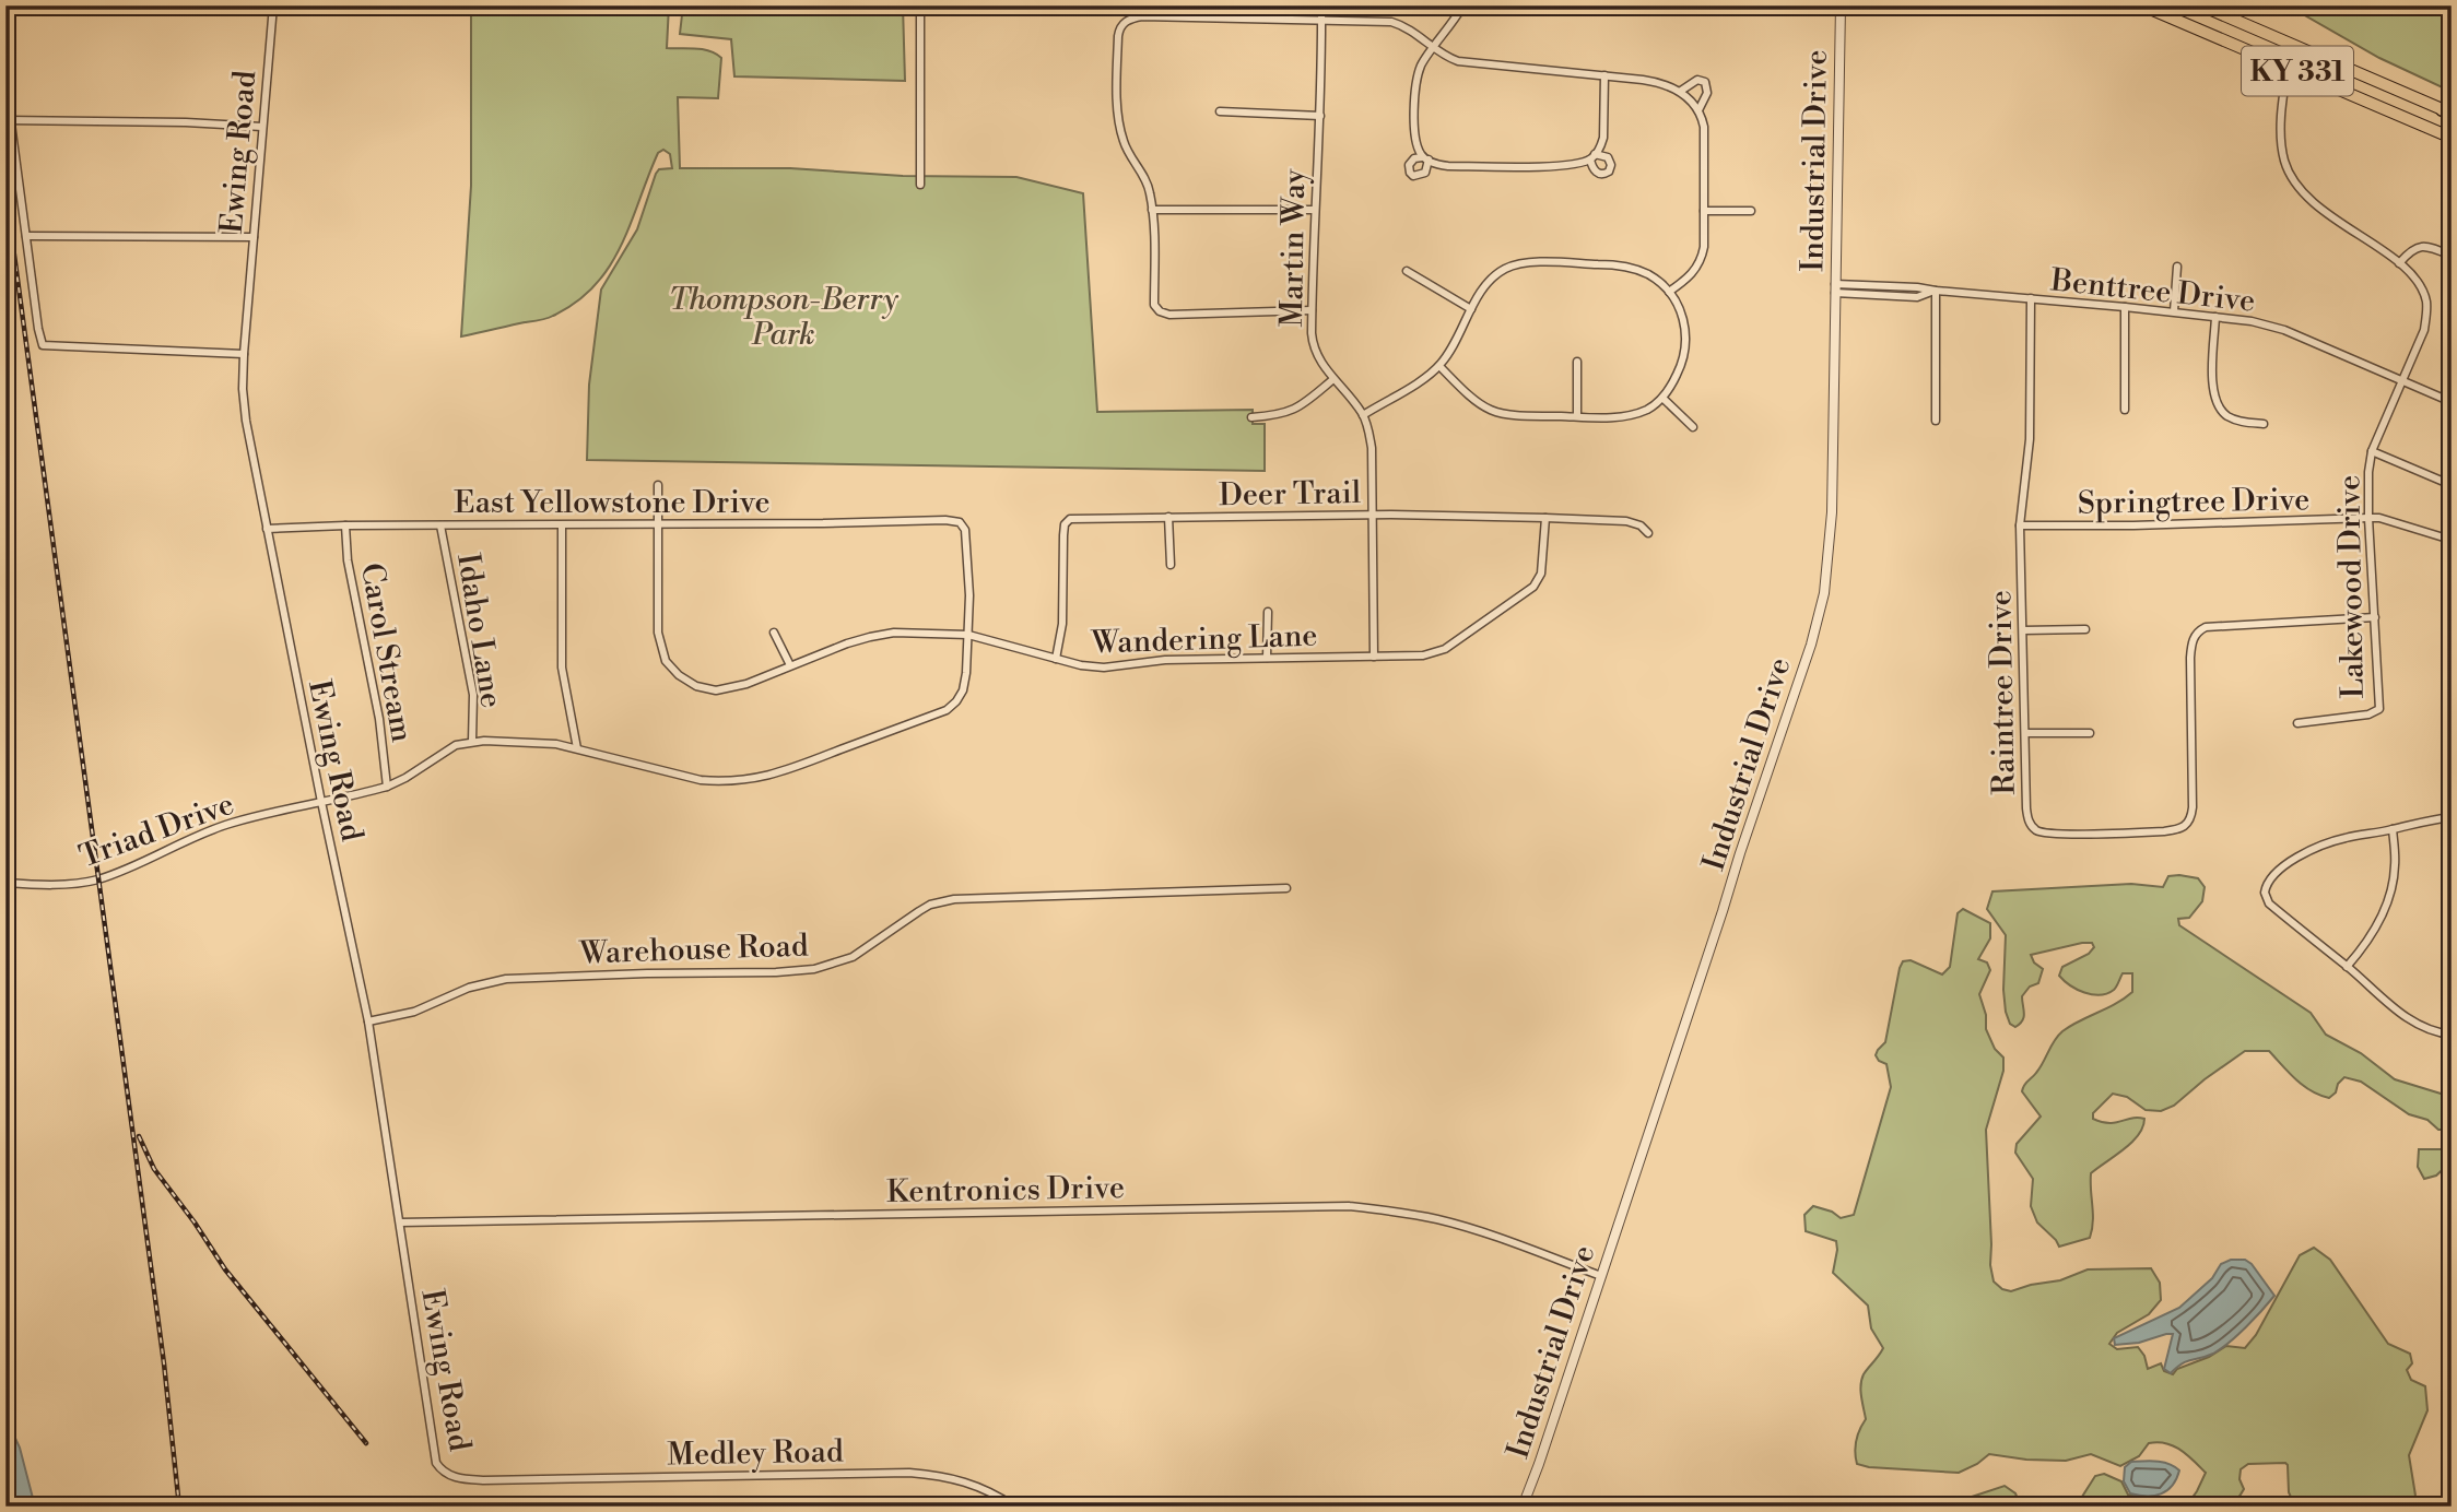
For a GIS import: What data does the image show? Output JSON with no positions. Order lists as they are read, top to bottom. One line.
{"streets":{"main road":["KY 331"],"street":["Ewing Road","Industrial Drive","Martin Way","Benttree Drive","Deer Trail","Springtree Drive","East Yellowstone Drive","Lakewood Drive","Idaho Lane","Wandering Lane","Carol Stream","Raintree Drive","Triad Drive","Warehouse Road","Kentronics Drive","Medley Road"]},"crossings":[["KY 331","Lakewood Drive"],["Ewing Road","East Yellowstone Drive"],["Ewing Road","Triad Drive"],["Ewing Road","Warehouse Road"],["Ewing Road","Kentronics Drive"],["Ewing Road","Medley Road"],["Industrial Drive","Benttree Drive"],["Industrial Drive","Kentronics Drive"],["Martin Way","Deer Trail"],["Martin Way","Wandering Lane"],["Benttree Drive","Lakewood Drive"],["Benttree Drive","Raintree Drive"],["Deer Trail","Wandering Lane"],["Springtree Drive","Lakewood Drive"],["Springtree Drive","Raintree Drive"],["East Yellowstone Drive","Idaho Lane"],["East Yellowstone Drive","Wandering Lane"],["East Yellowstone Drive","Carol Stream"],["Lakewood Drive","Raintree Drive"],["Idaho Lane","Triad Drive"],["Carol Stream","Triad Drive"]],"parks":["Thompson-Berry Park"]}
